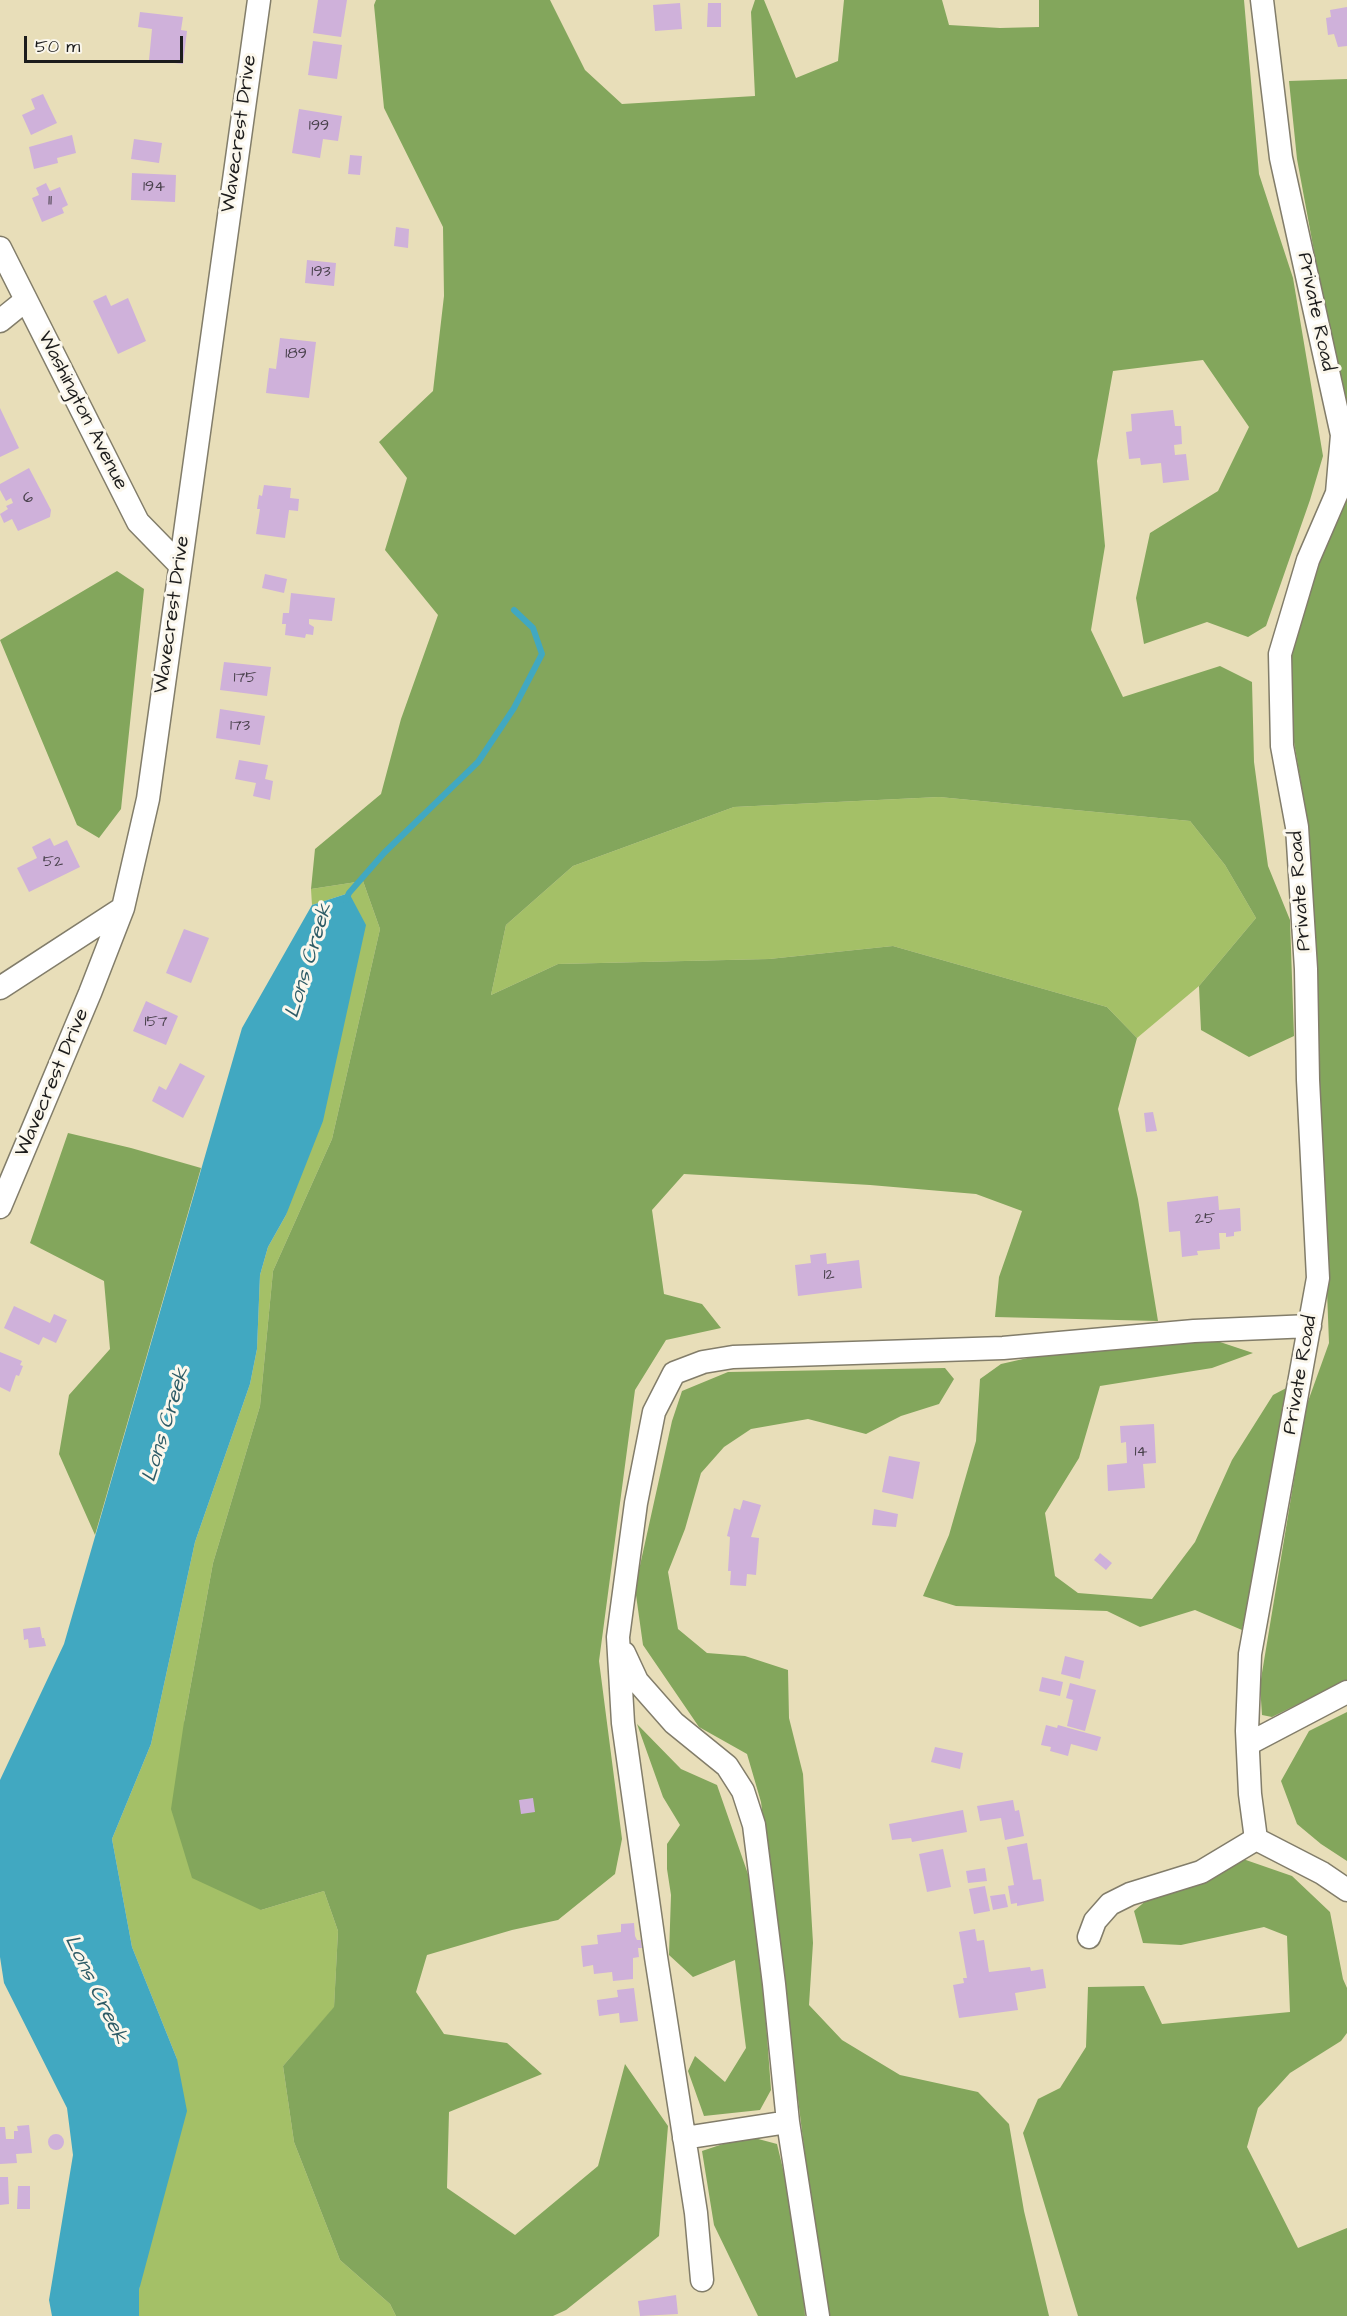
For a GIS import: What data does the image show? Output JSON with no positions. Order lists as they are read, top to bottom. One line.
{"streets":{"street":["Wavecrest Drive","Private Road","Washington Avenue"]},"crossings":[["Wavecrest Drive","Washington Avenue"]],"water":["Lons Creek"],"house_numbers":["199","194","11","193","189","6","175","173","52","157","25","12","14"],"scale_bar":"50 m"}
